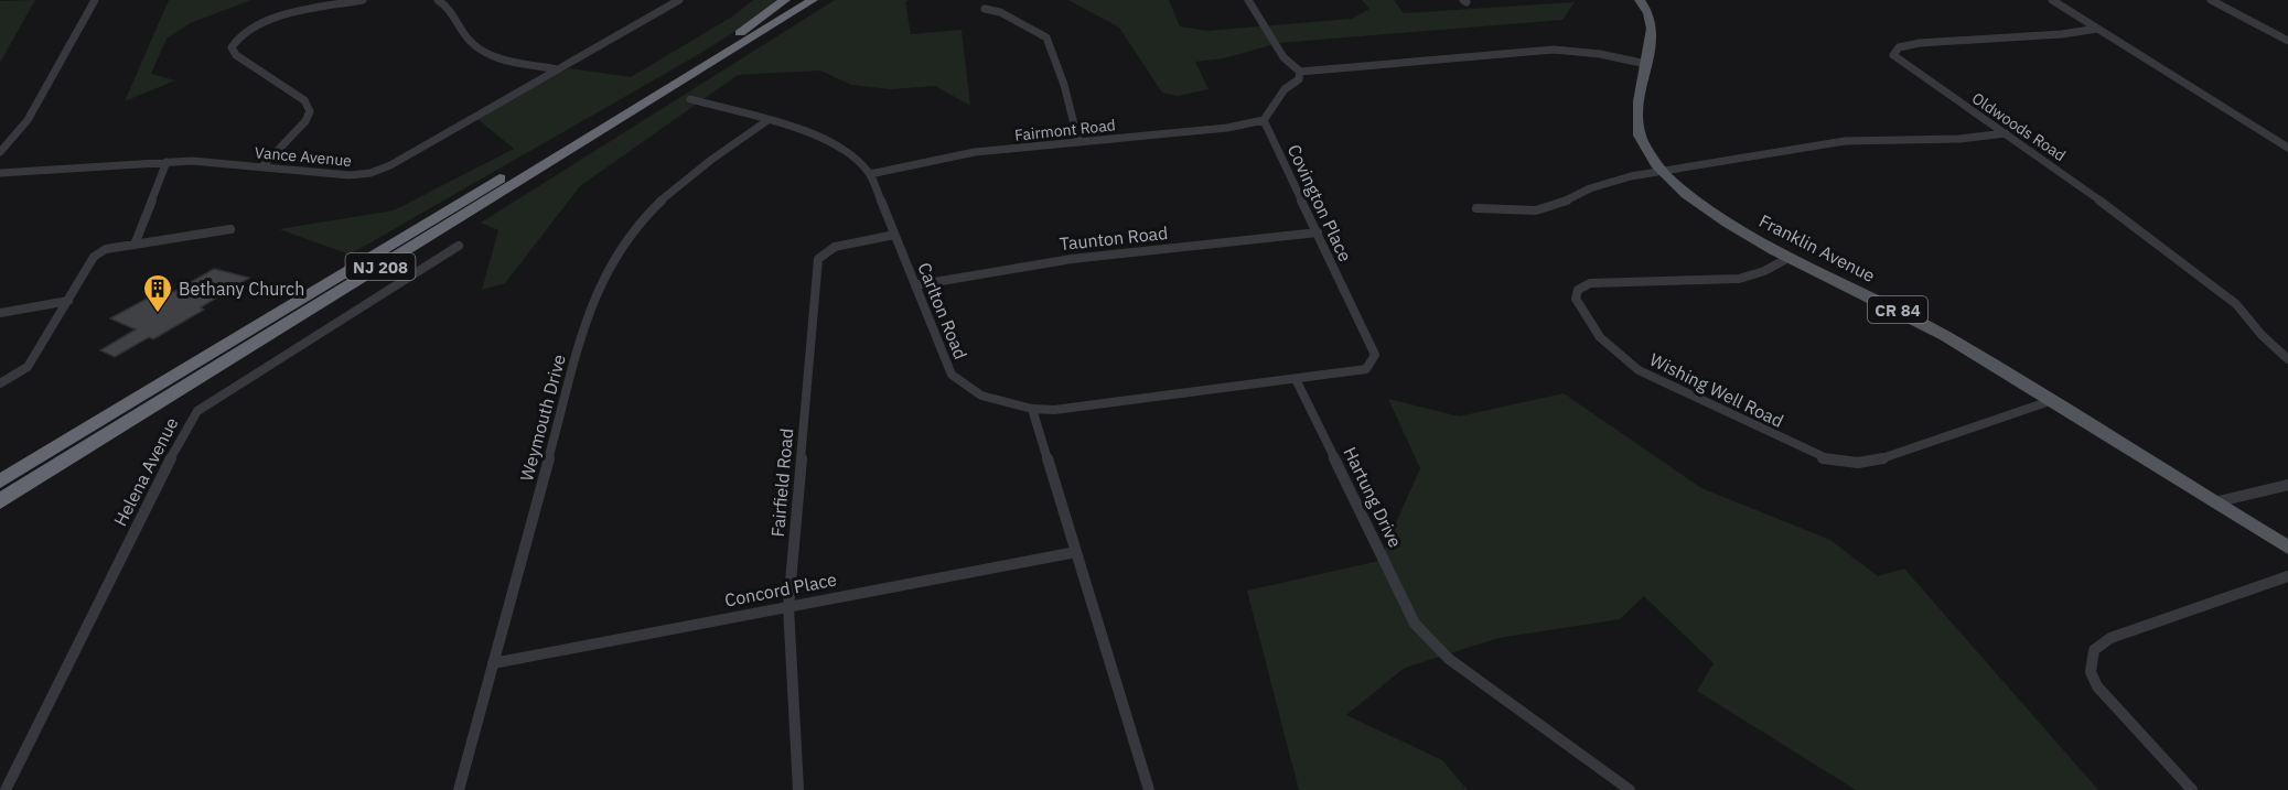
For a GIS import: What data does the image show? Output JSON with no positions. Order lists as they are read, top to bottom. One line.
{"streets":{"highway":["NJ 208"],"main road":["Franklin Avenue","CR 84"],"street":["Oldwoods Road","Fairmont Road","Vance Avenue","Covington Place","Taunton Road","Carlton Road","Wishing Well Road","Weymouth Drive","Helena Avenue","Fairfield Road","Hartung Drive","Concord Place"]},"crossings":[["Fairmont Road","Covington Place"],["Fairmont Road","Carlton Road"],["Covington Place","Taunton Road"],["Covington Place","Hartung Drive"],["Taunton Road","Carlton Road"],["Franklin Avenue","Wishing Well Road"],["Carlton Road","Weymouth Drive"],["Carlton Road","Fairfield Road"],["Weymouth Drive","Concord Place"],["Fairfield Road","Concord Place"]],"places":{"building":["Bethany Church"]}}
